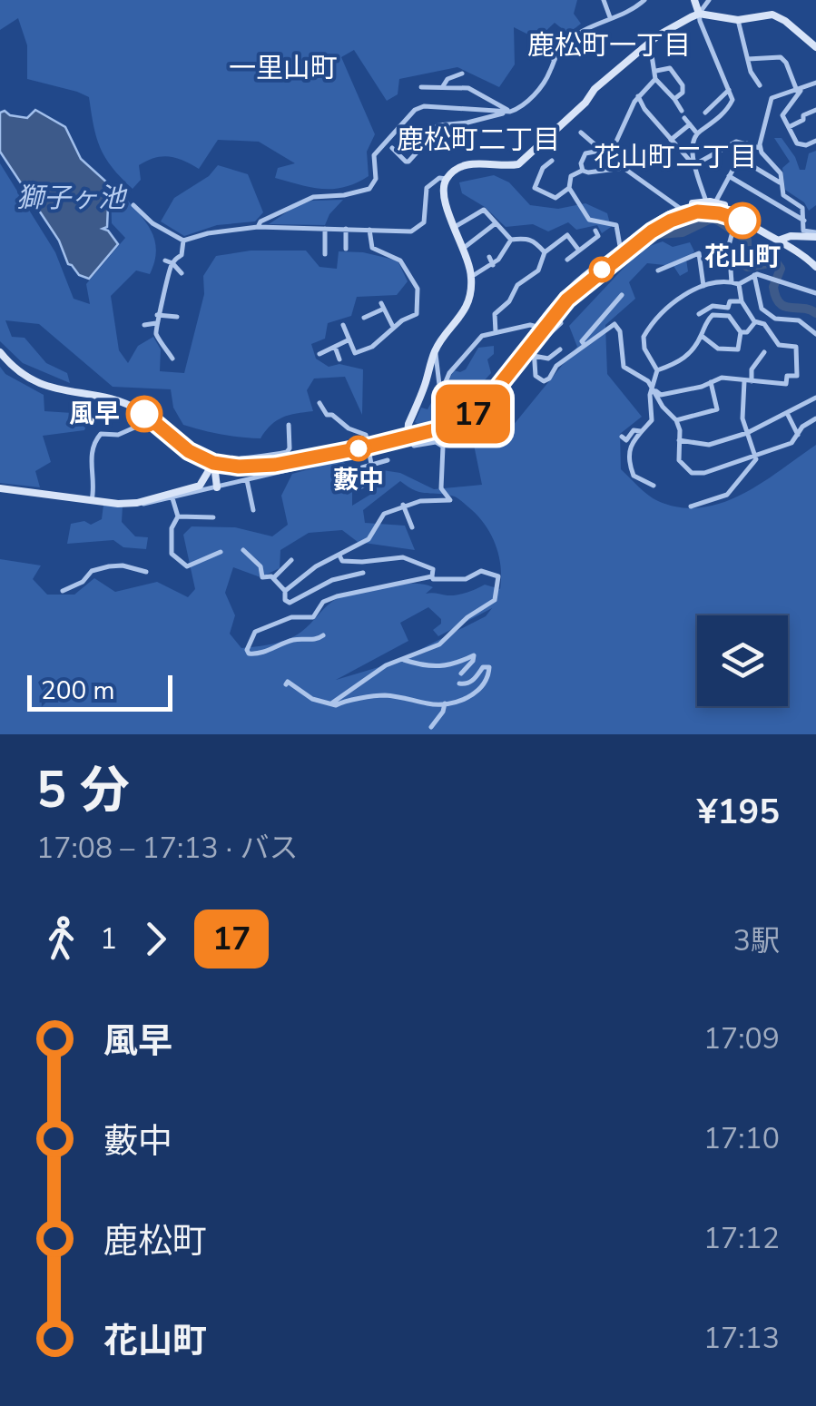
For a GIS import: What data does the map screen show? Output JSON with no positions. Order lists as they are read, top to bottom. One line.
{"districts":["鹿松町一丁目","一里山町","鹿松町二丁目","花山町二丁目"],"water":["獅子ヶ池"],"places":["花山町","風早","藪中"],"lines":["bus line 17"],"scale_bar":"200 m","page":{"on_map":"17","scale":"200 m","heading":["5 分","17:08 – 17:13 · バス","¥195"],"legs":["1","17","3駅"],"list":[{"name":"風早","value":"17:09"},{"name":"藪中","value":"17:10"},{"name":"鹿松町","value":"17:12"},{"name":"花山町","value":"17:13"}]}}
